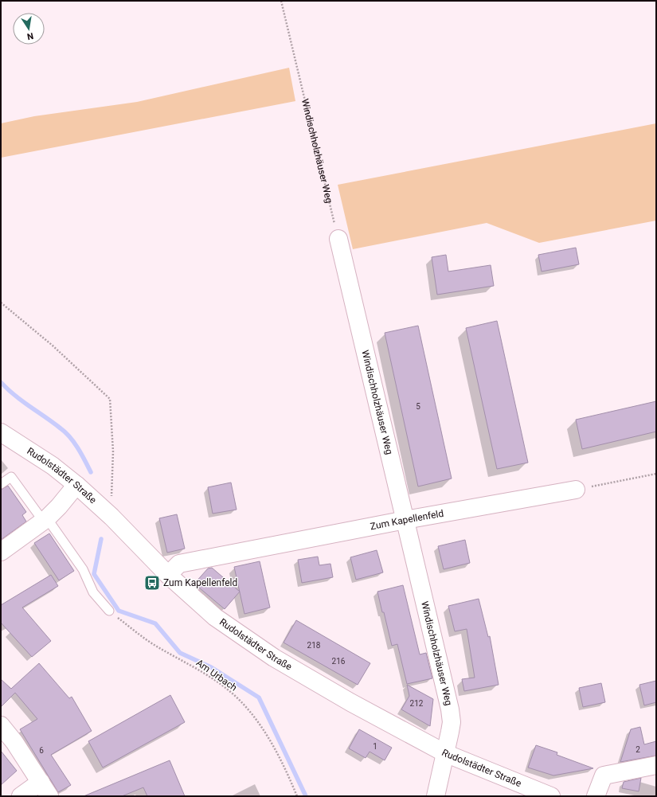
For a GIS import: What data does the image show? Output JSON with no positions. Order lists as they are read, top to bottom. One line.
{"streets":{"street":["Windischholzhäuser Weg","Rudolstädter Straße","Zum Kapellenfeld"],"path":["Am Urbach"]},"crossings":[["Windischholzhäuser Weg","Rudolstädter Straße"],["Windischholzhäuser Weg","Zum Kapellenfeld"],["Rudolstädter Straße","Zum Kapellenfeld"]],"places":{"bus stop":["Zum Kapellenfeld"]},"house_numbers":["5","218","216","212","1","2","6"],"north":"bottom"}
